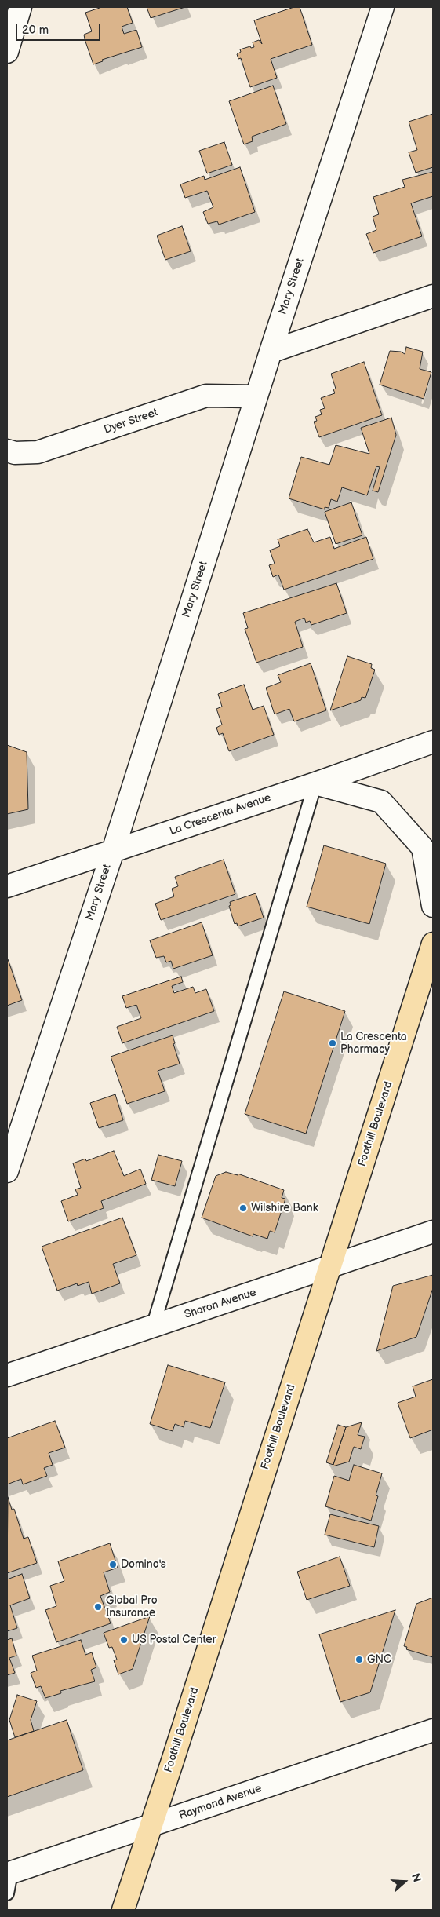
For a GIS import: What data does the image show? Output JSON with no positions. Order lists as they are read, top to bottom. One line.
{"streets":{"main road":["Foothill Boulevard"],"street":["Mary Street","Dyer Street","La Crescenta Avenue","Sharon Avenue","Raymond Avenue"]},"crossings":[["Mary Street","Dyer Street"],["Mary Street","La Crescenta Avenue"],["Foothill Boulevard","Sharon Avenue"],["Foothill Boulevard","Raymond Avenue"]],"places":["La Crescenta Pharmacy","Wilshire Bank","Domino's","Global Pro Insurance","US Postal Center","GNC"],"scale_bar":"20 m","north":"right"}
